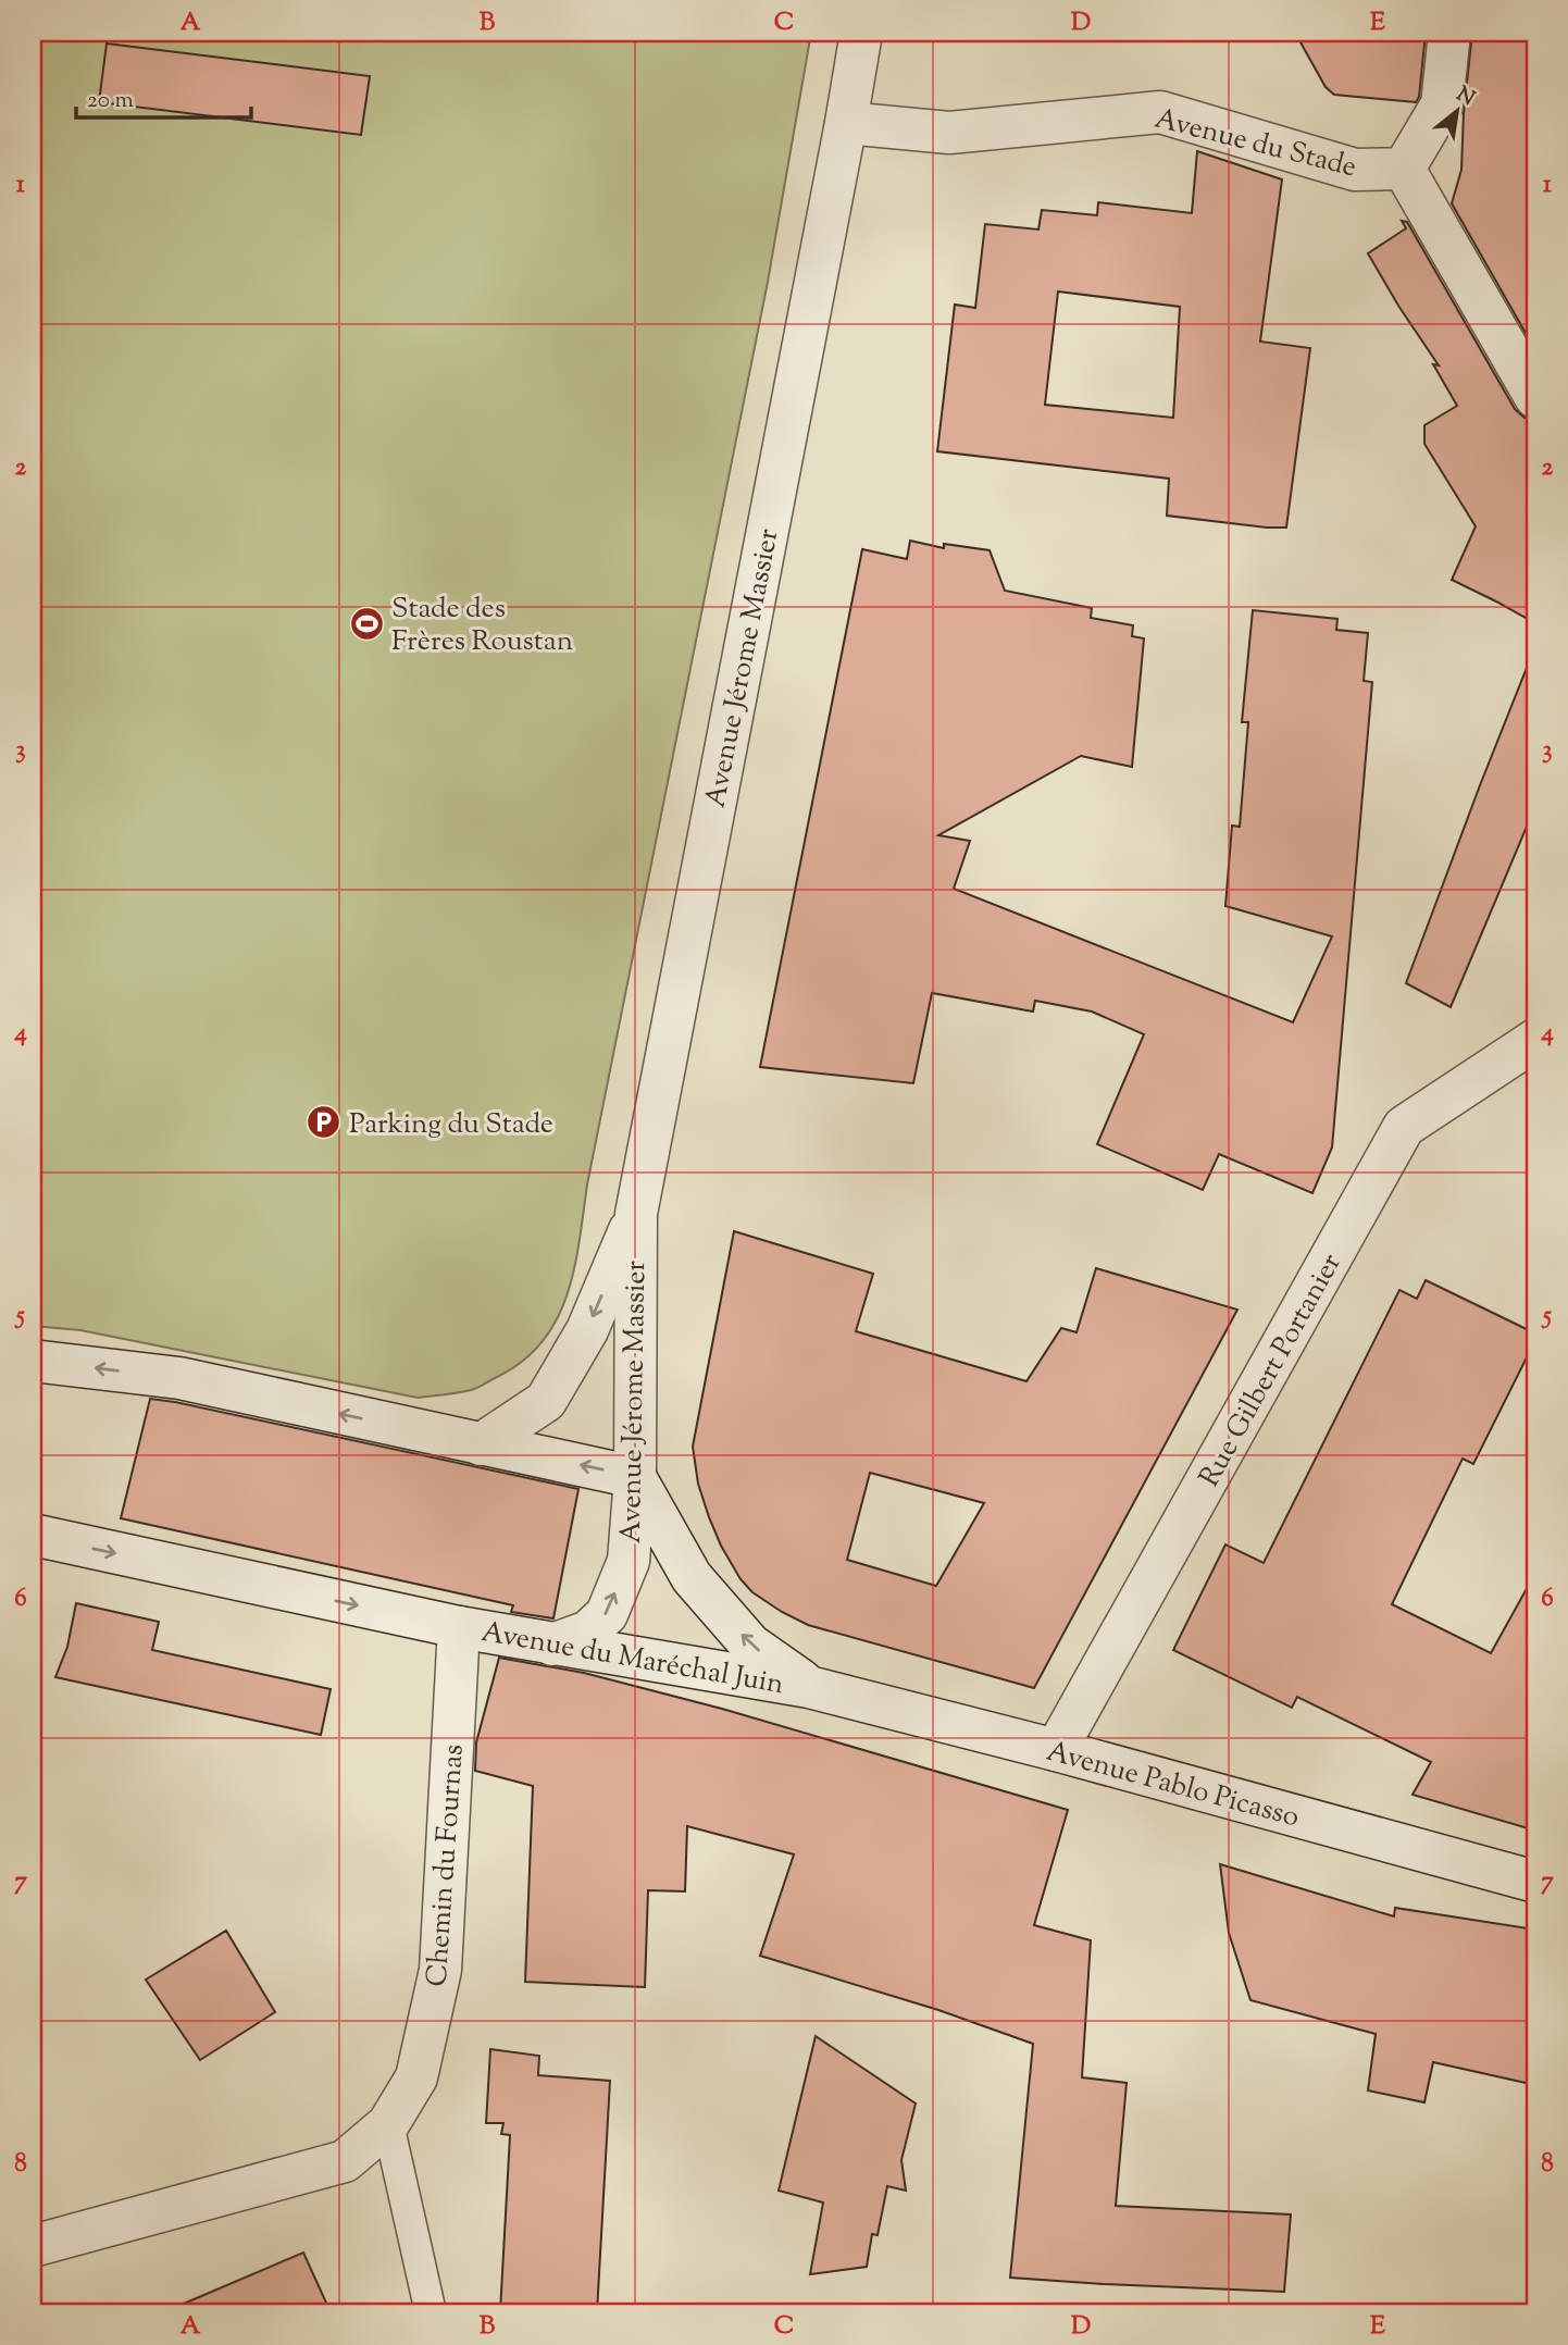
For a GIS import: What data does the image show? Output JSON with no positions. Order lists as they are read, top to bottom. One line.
{"streets":{"street":["Avenue du Stade","Avenue Jérome Massier","Rue Gilbert Portanier","Avenue du Maréchal Juin","Avenue Pablo Picasso","Chemin du Fournas"]},"crossings":[["Avenue du Stade","Avenue Jérome Massier"],["Avenue Jérome Massier","Avenue du Maréchal Juin"],["Rue Gilbert Portanier","Avenue Pablo Picasso"],["Avenue du Maréchal Juin","Avenue Pablo Picasso"],["Avenue du Maréchal Juin","Chemin du Fournas"]],"places":{"sports":["Stade des Frères Roustan"],"parking":["Parking du Stade"]},"scale_bar":"20 m","north":"top right","grid":{"columns":["A","B","C","D","E"],"rows":["1","2","3","4","5","6","7","8"]}}
